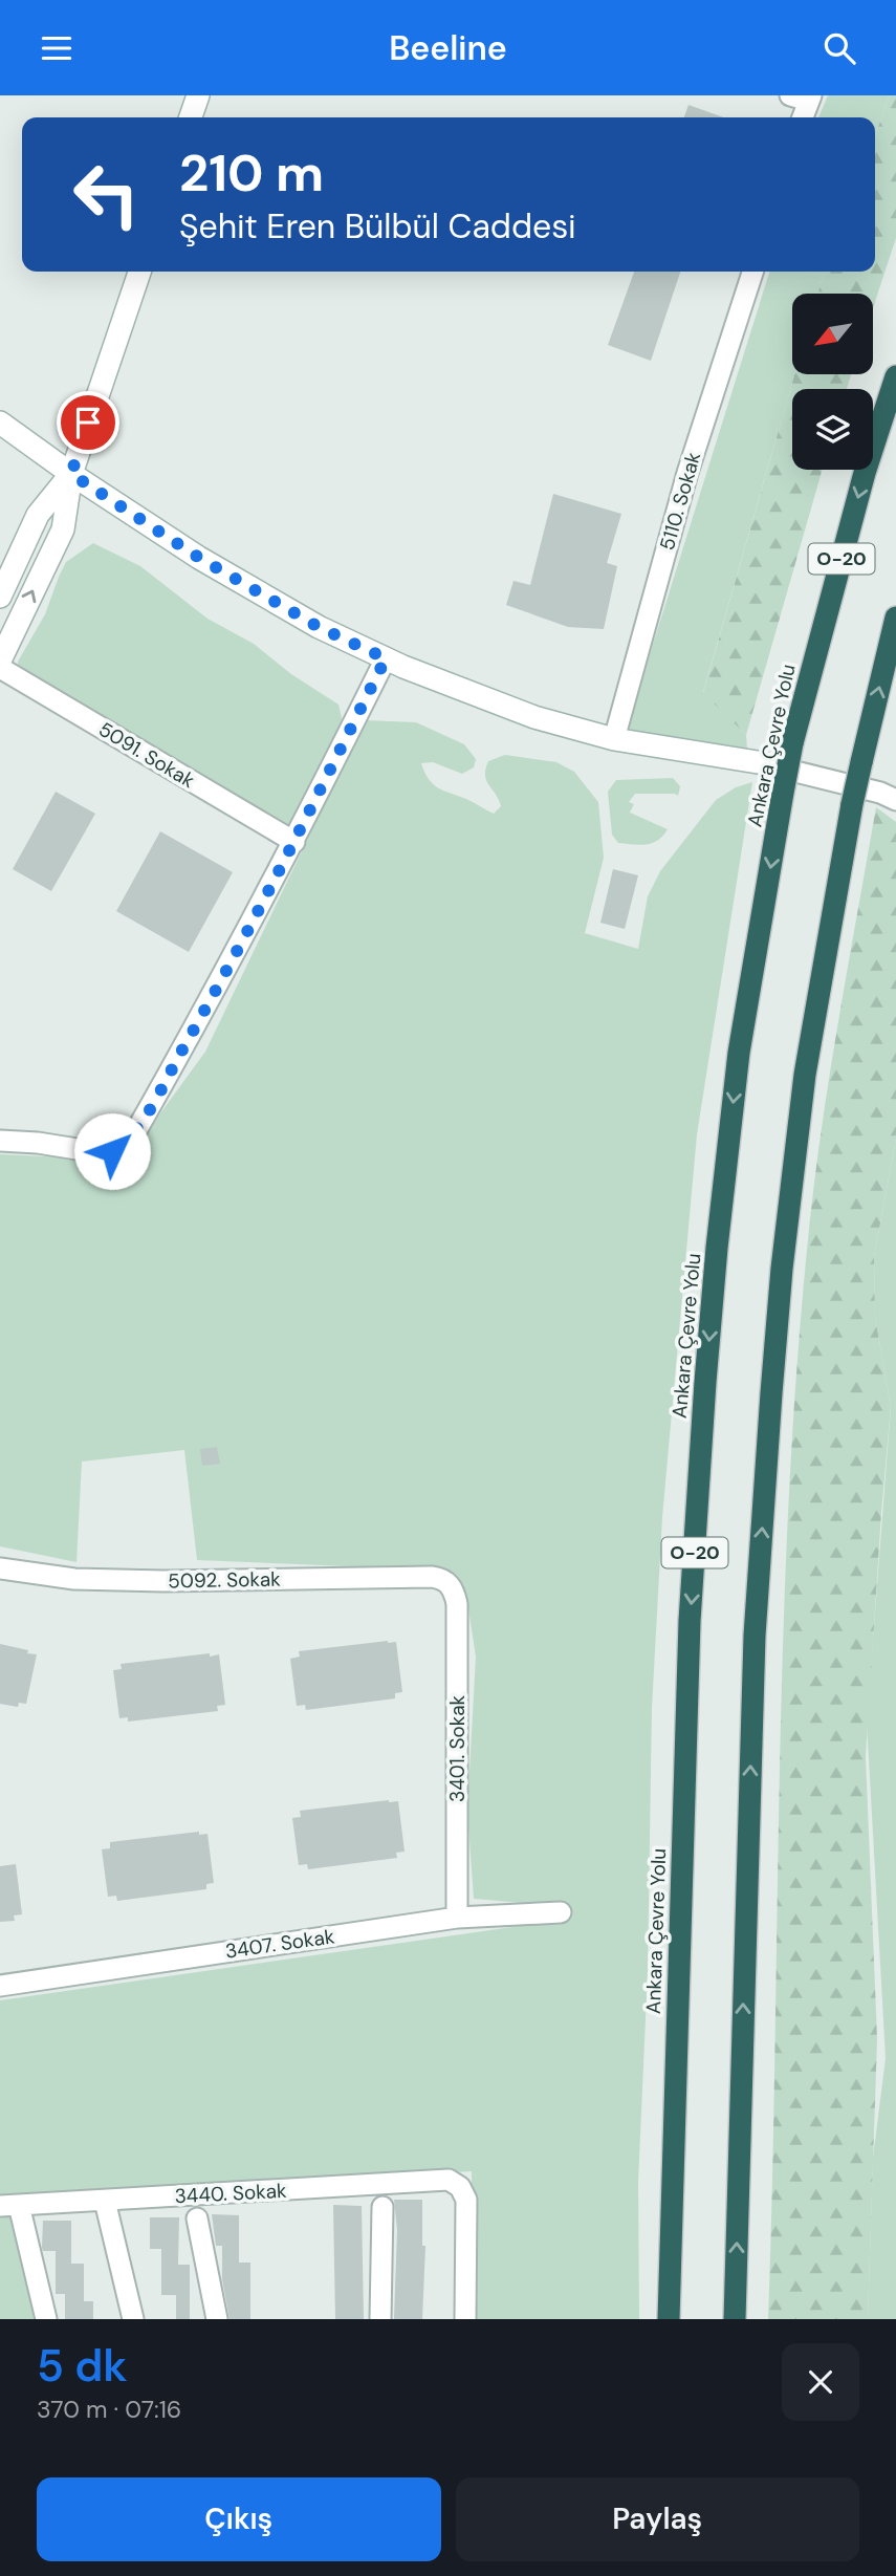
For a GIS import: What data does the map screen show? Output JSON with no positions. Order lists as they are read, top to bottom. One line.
{"streets":{"highway":["O-20","Ankara Çevre Yolu"],"street":["5110. Sokak","5091. Sokak","5092. Sokak","3401. Sokak","3407. Sokak","3440. Sokak"]},"crossings":[["5092. Sokak","3401. Sokak"],["3401. Sokak","3407. Sokak"]],"north":"bottom left","page":{"header":"Beeline","turn":["210 m","Şehit Eren Bülbül Caddesi"],"heading":["5 dk","370 m · 07:16"],"buttons":["Çıkış","Paylaş"]}}
